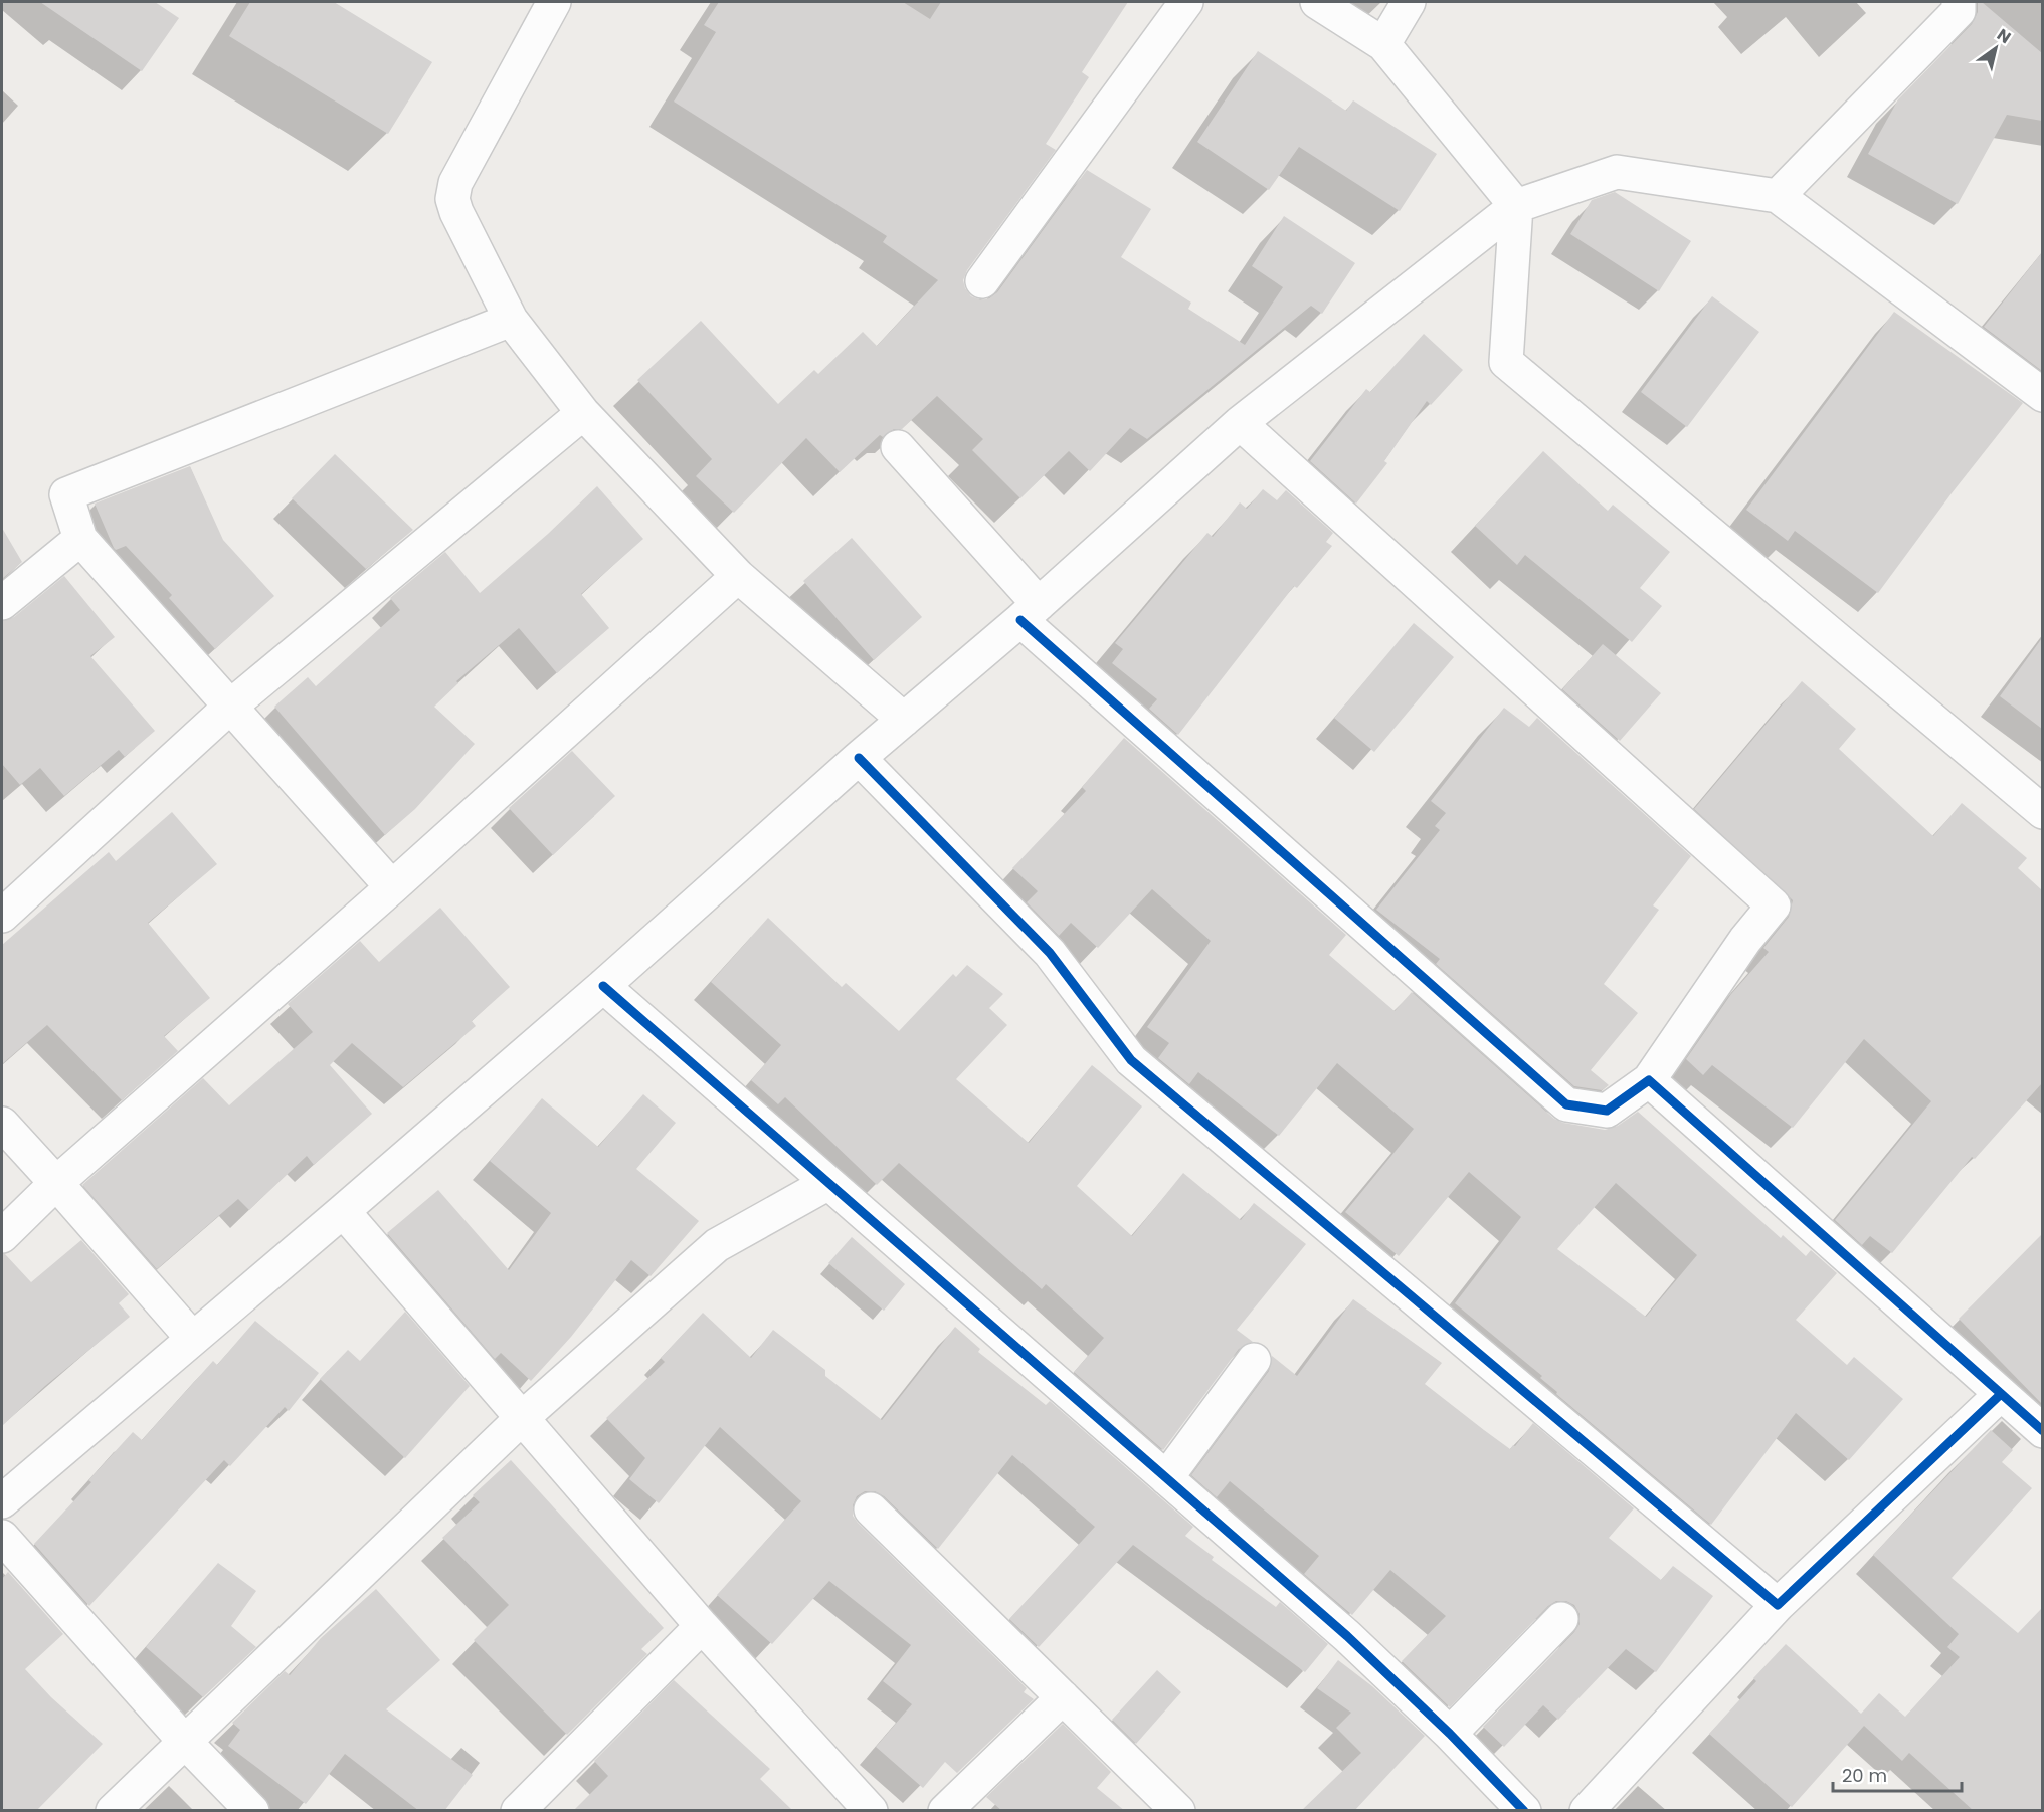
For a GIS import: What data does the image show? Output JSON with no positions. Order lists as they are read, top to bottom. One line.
{"scale_bar":"20 m","north":"top right"}
